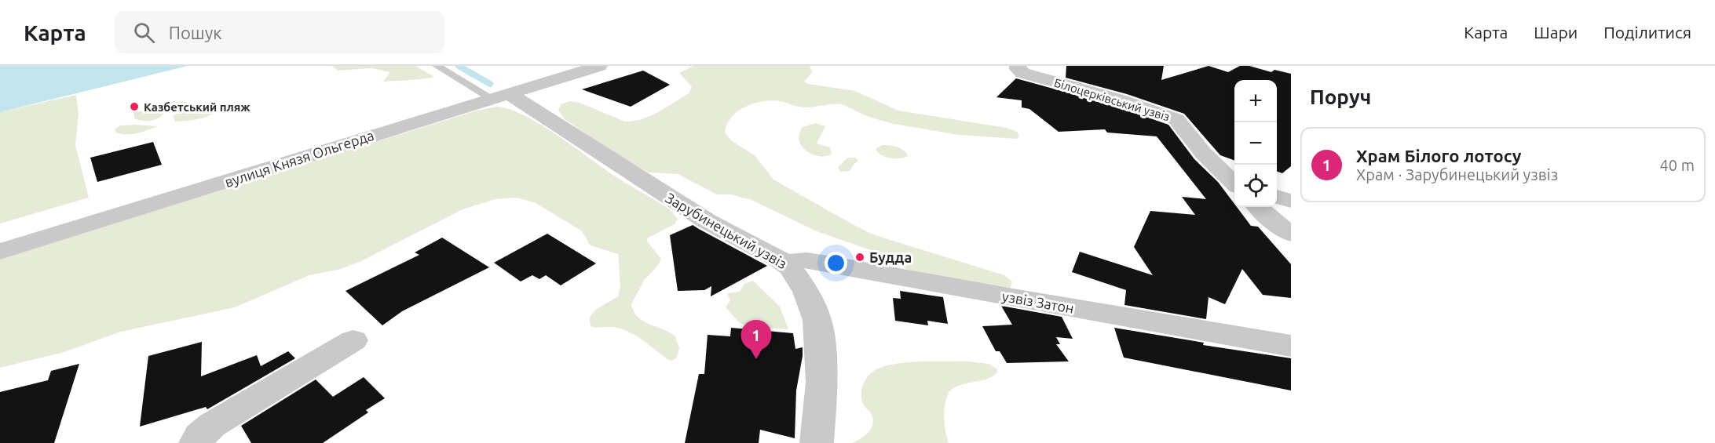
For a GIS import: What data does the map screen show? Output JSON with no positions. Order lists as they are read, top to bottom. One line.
{"streets":{"street":["Білоцерківський узвіз","вулиця Князя Ольгерда","Зарубинецький узвіз","узвіз Затон"]},"crossings":[["вулиця Князя Ольгерда","Зарубинецький узвіз"],["Зарубинецький узвіз","узвіз Затон"]],"places":["Казбетський пляж","Будда"],"page":{"header":"Карта","search":"Пошук","nav":["Карта","Шари","Поділитися"],"heading":"Поруч","map_buttons":["+","−"],"list":[{"mark":"1","name":"Храм Білого лотосу","note":"Храм · Зарубинецький узвіз","value":"40 m"}],"pins":"1"}}
